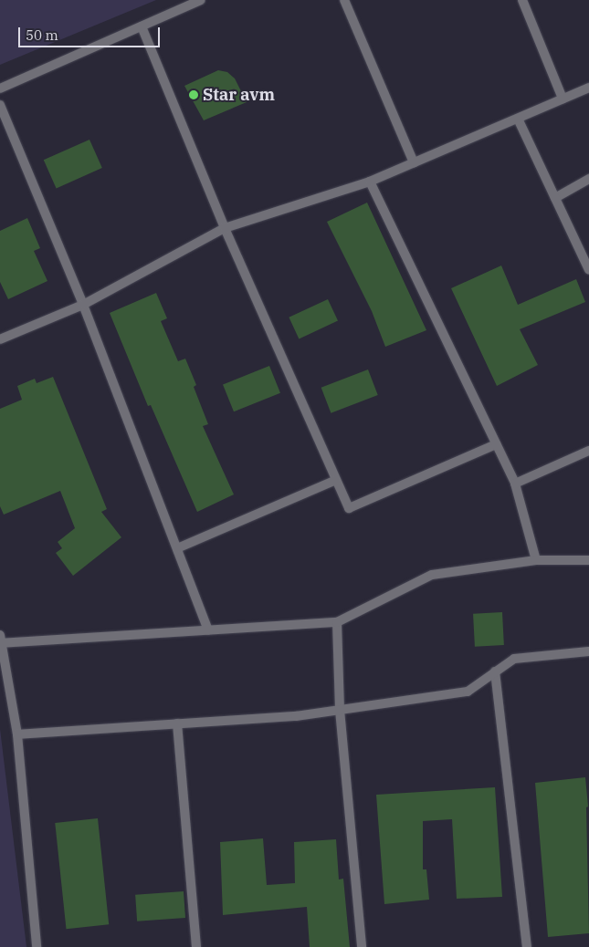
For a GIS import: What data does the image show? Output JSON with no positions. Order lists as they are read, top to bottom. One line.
{"places":["Star avm"],"scale_bar":"50 m"}
